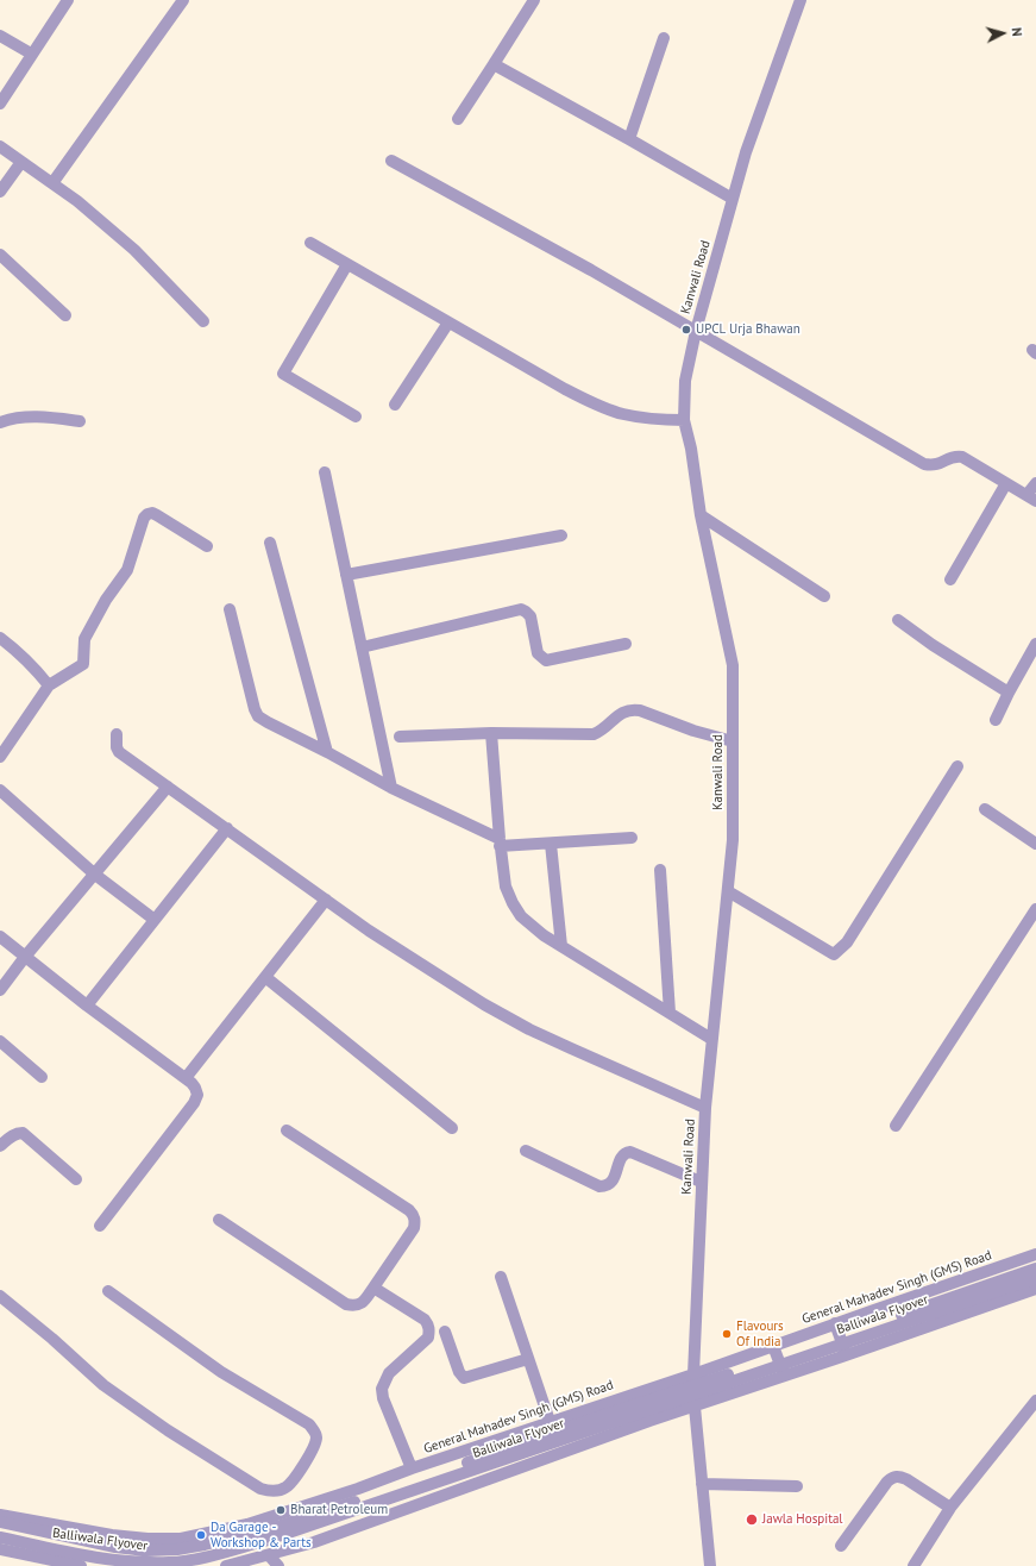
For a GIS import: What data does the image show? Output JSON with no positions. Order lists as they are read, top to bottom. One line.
{"streets":{"street":["Kanwali Road","General Mahadev Singh (GMS) Road","Balliwala Flyover"]},"crossings":[["Kanwali Road","General Mahadev Singh (GMS) Road"]],"places":["UPCL Urja Bhawan","Flavours Of India","Bharat Petroleum","Jawla Hospital","Da Garage - Workshop & Parts"],"north":"right"}
